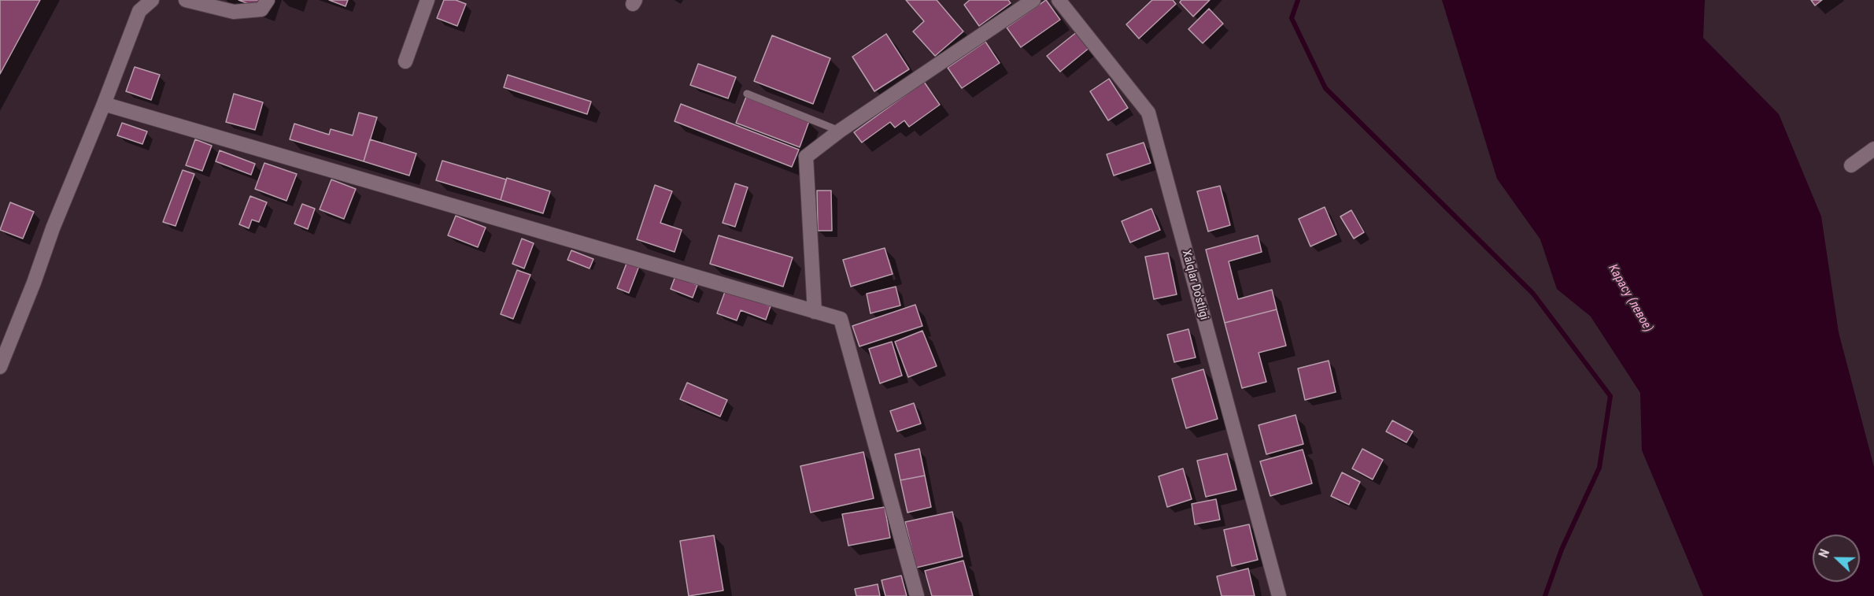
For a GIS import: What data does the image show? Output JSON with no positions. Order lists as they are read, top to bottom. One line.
{"streets":{"street":["Xalqlar Do'stligi"]},"water":["Карасу (левое)"],"north":"left"}
